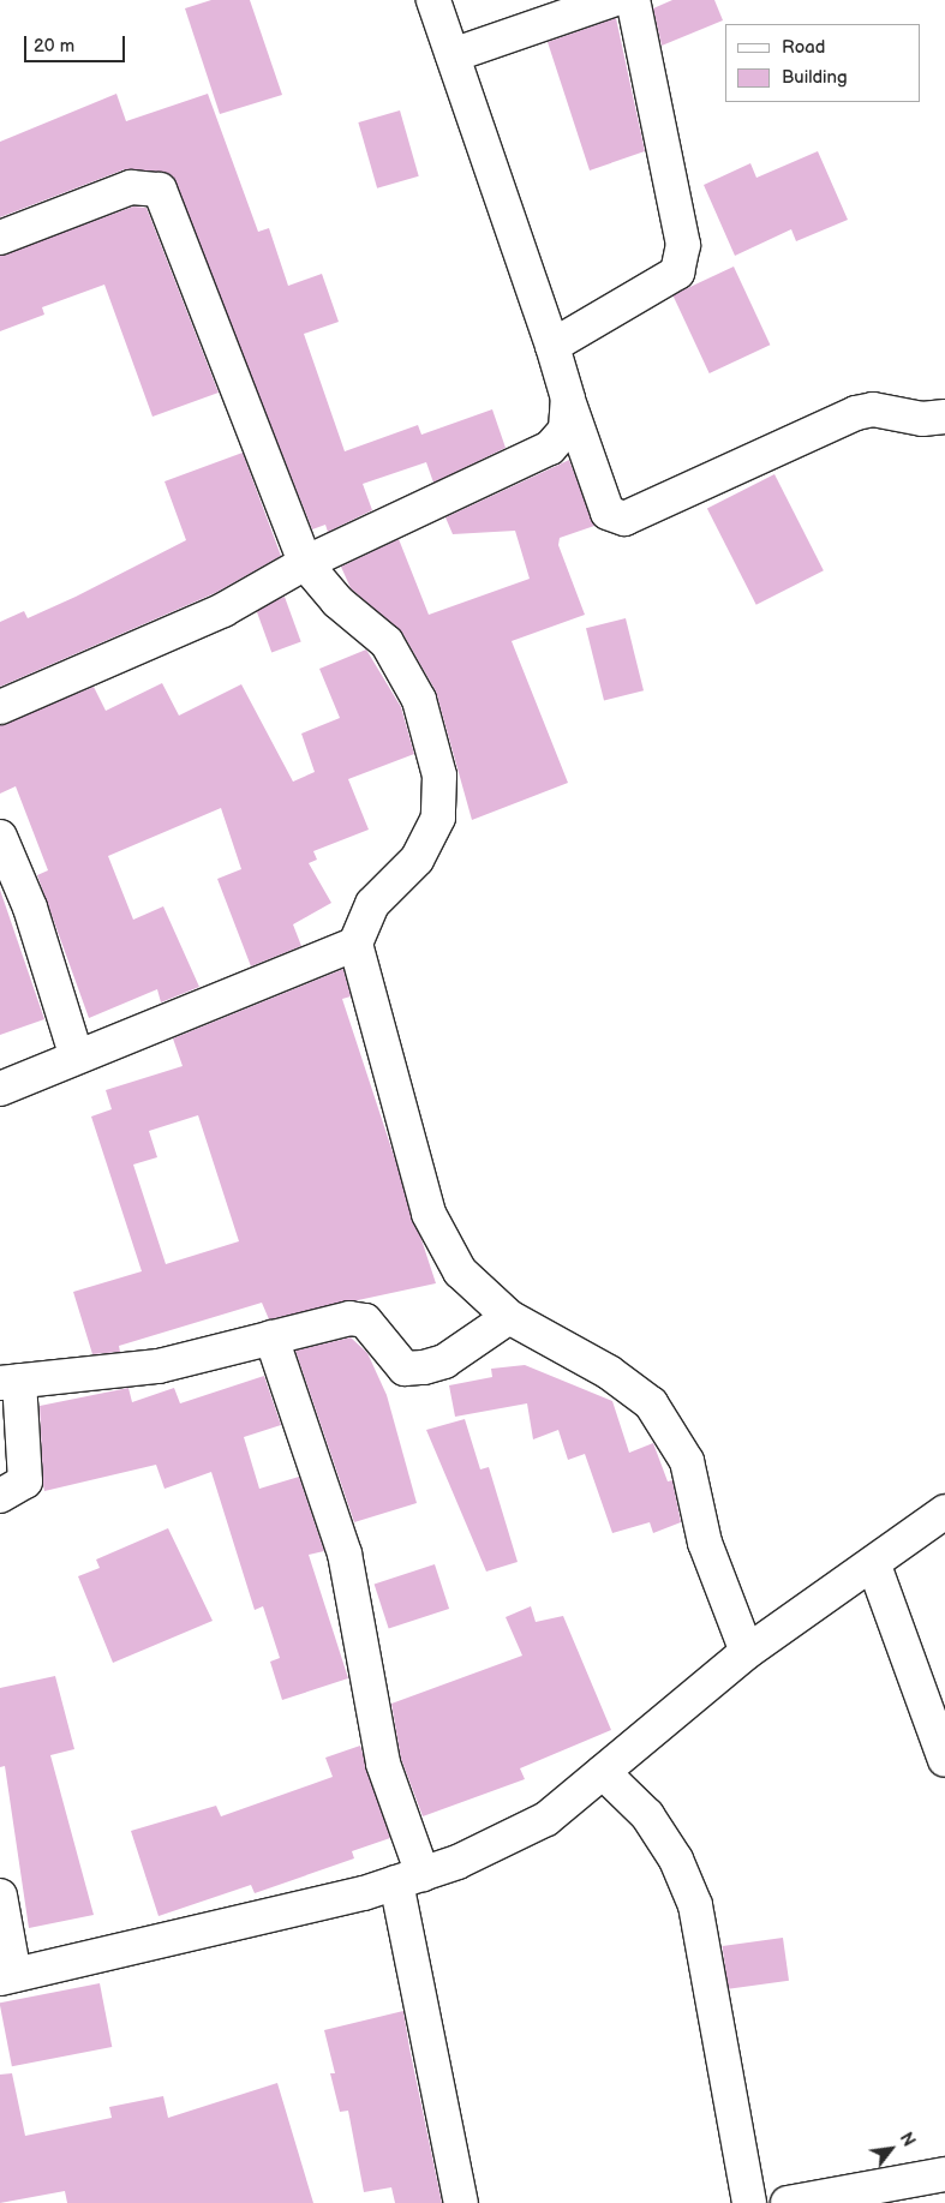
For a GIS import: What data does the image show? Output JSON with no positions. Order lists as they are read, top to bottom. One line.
{"legend":["Road","Building"],"scale_bar":"20 m","north":"top right"}
